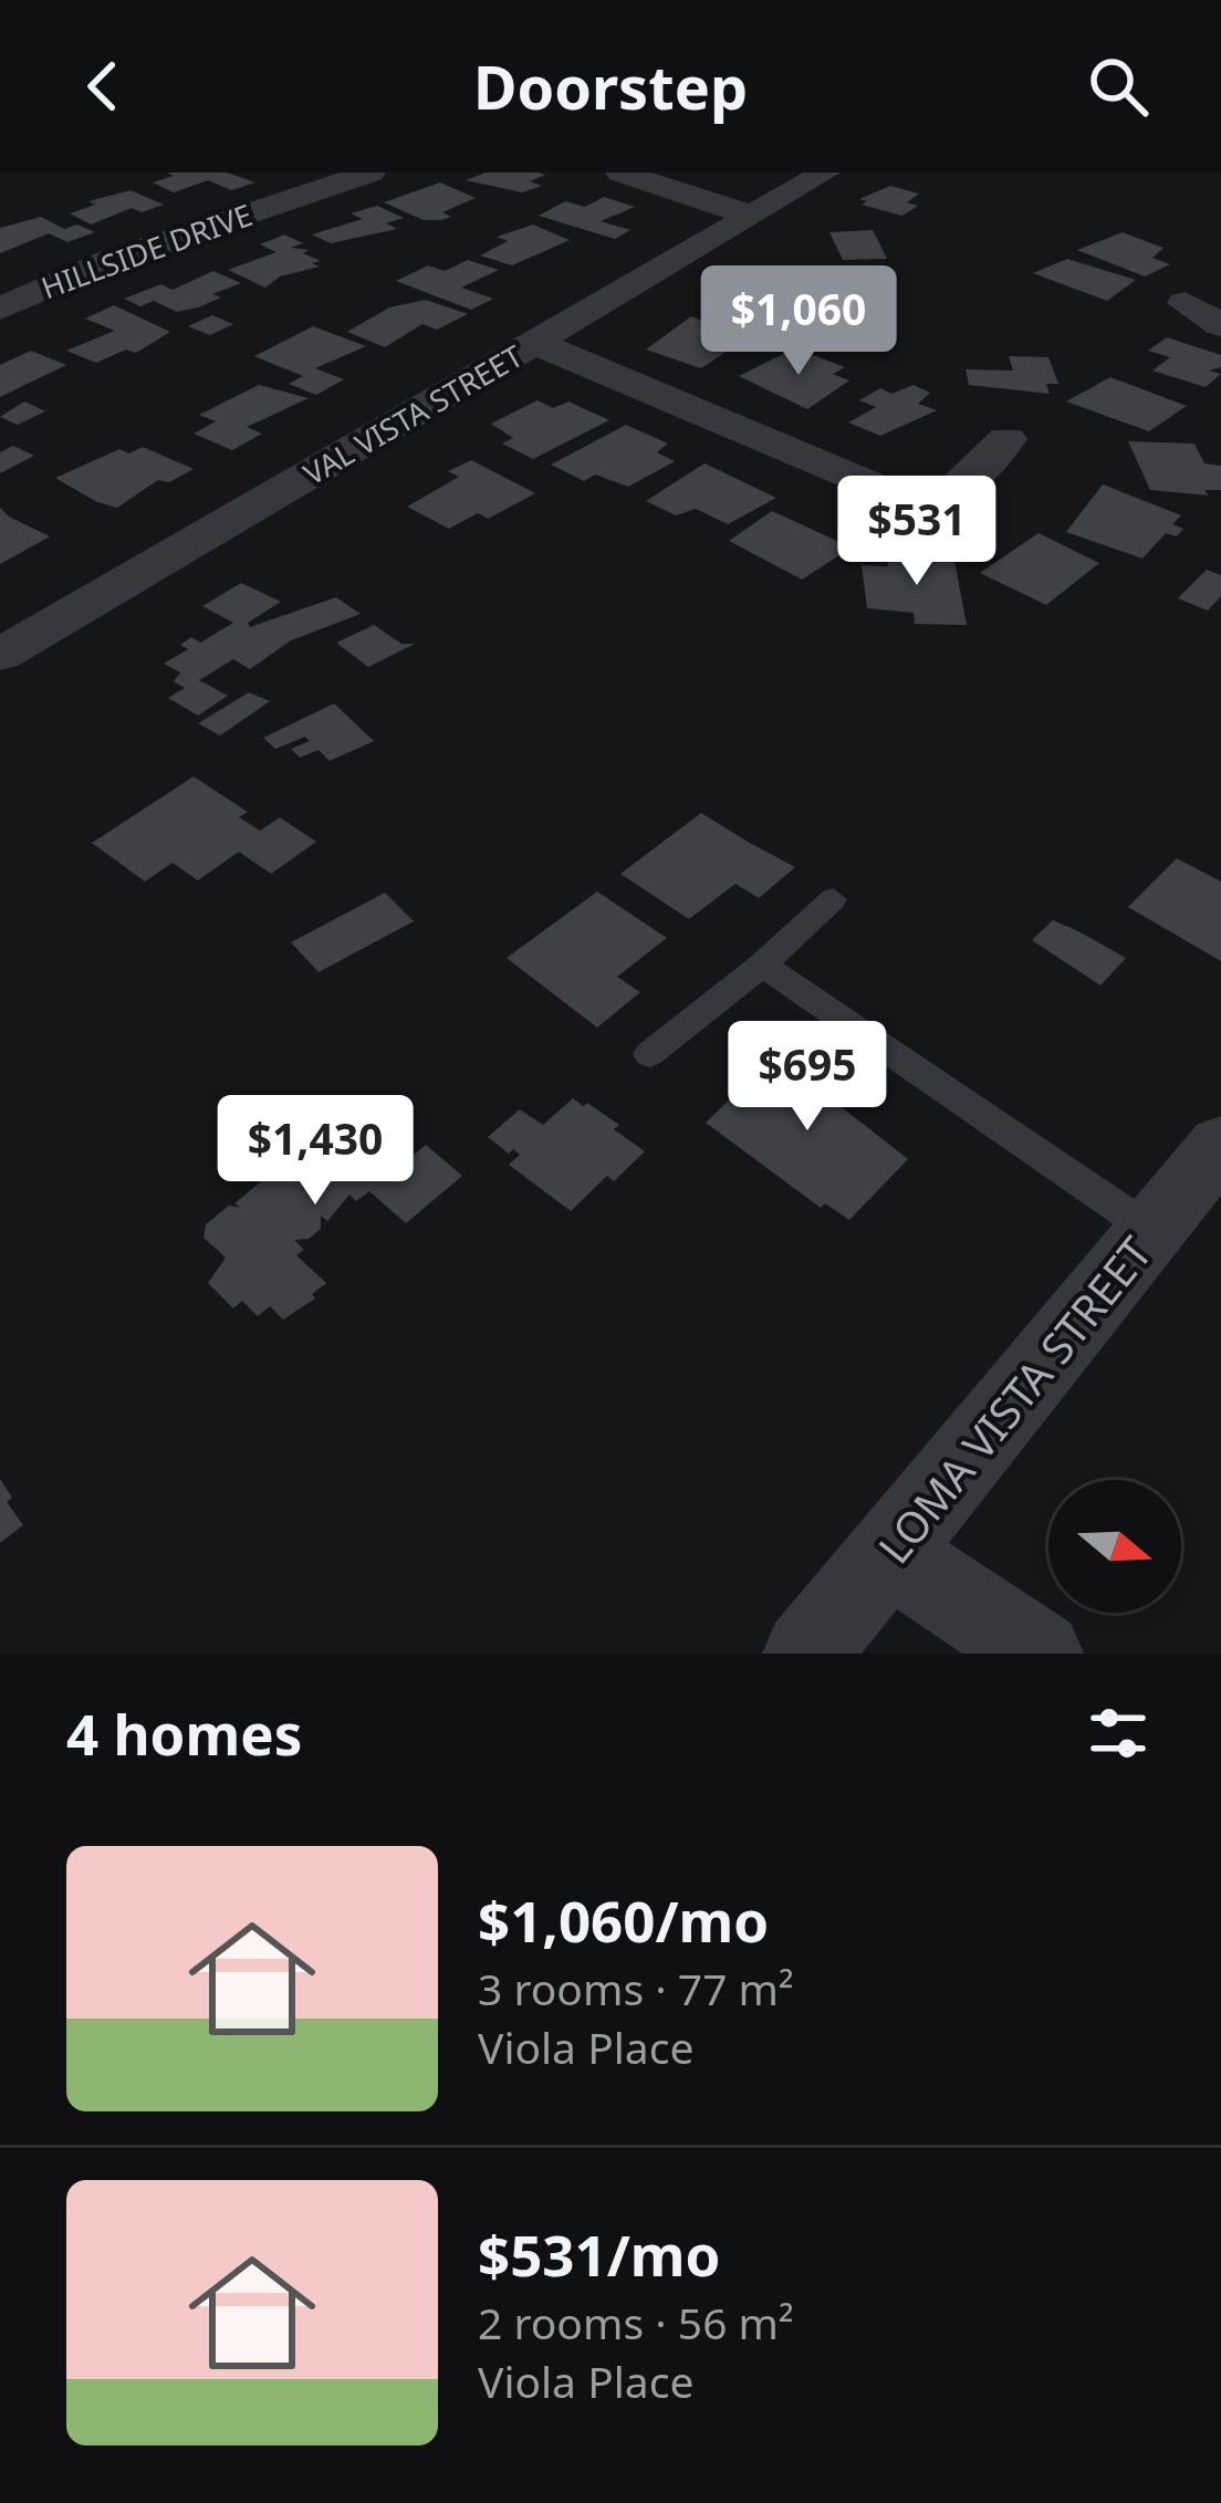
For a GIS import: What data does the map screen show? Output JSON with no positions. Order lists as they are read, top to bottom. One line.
{"streets":{"street":["HILLSIDE DRIVE","VAL VISTA STREET","LOMA VISTA STREET"]},"north":"right","page":{"header":"Doorstep","price":["$1,060","$531","$695","$1,430"],"heading":"4 homes","list":[{"name":"$1,060/mo","note":"3 rooms · 77 m² · Viola Place"},{"name":"$531/mo","note":"2 rooms · 56 m² · Viola Place"}]}}
